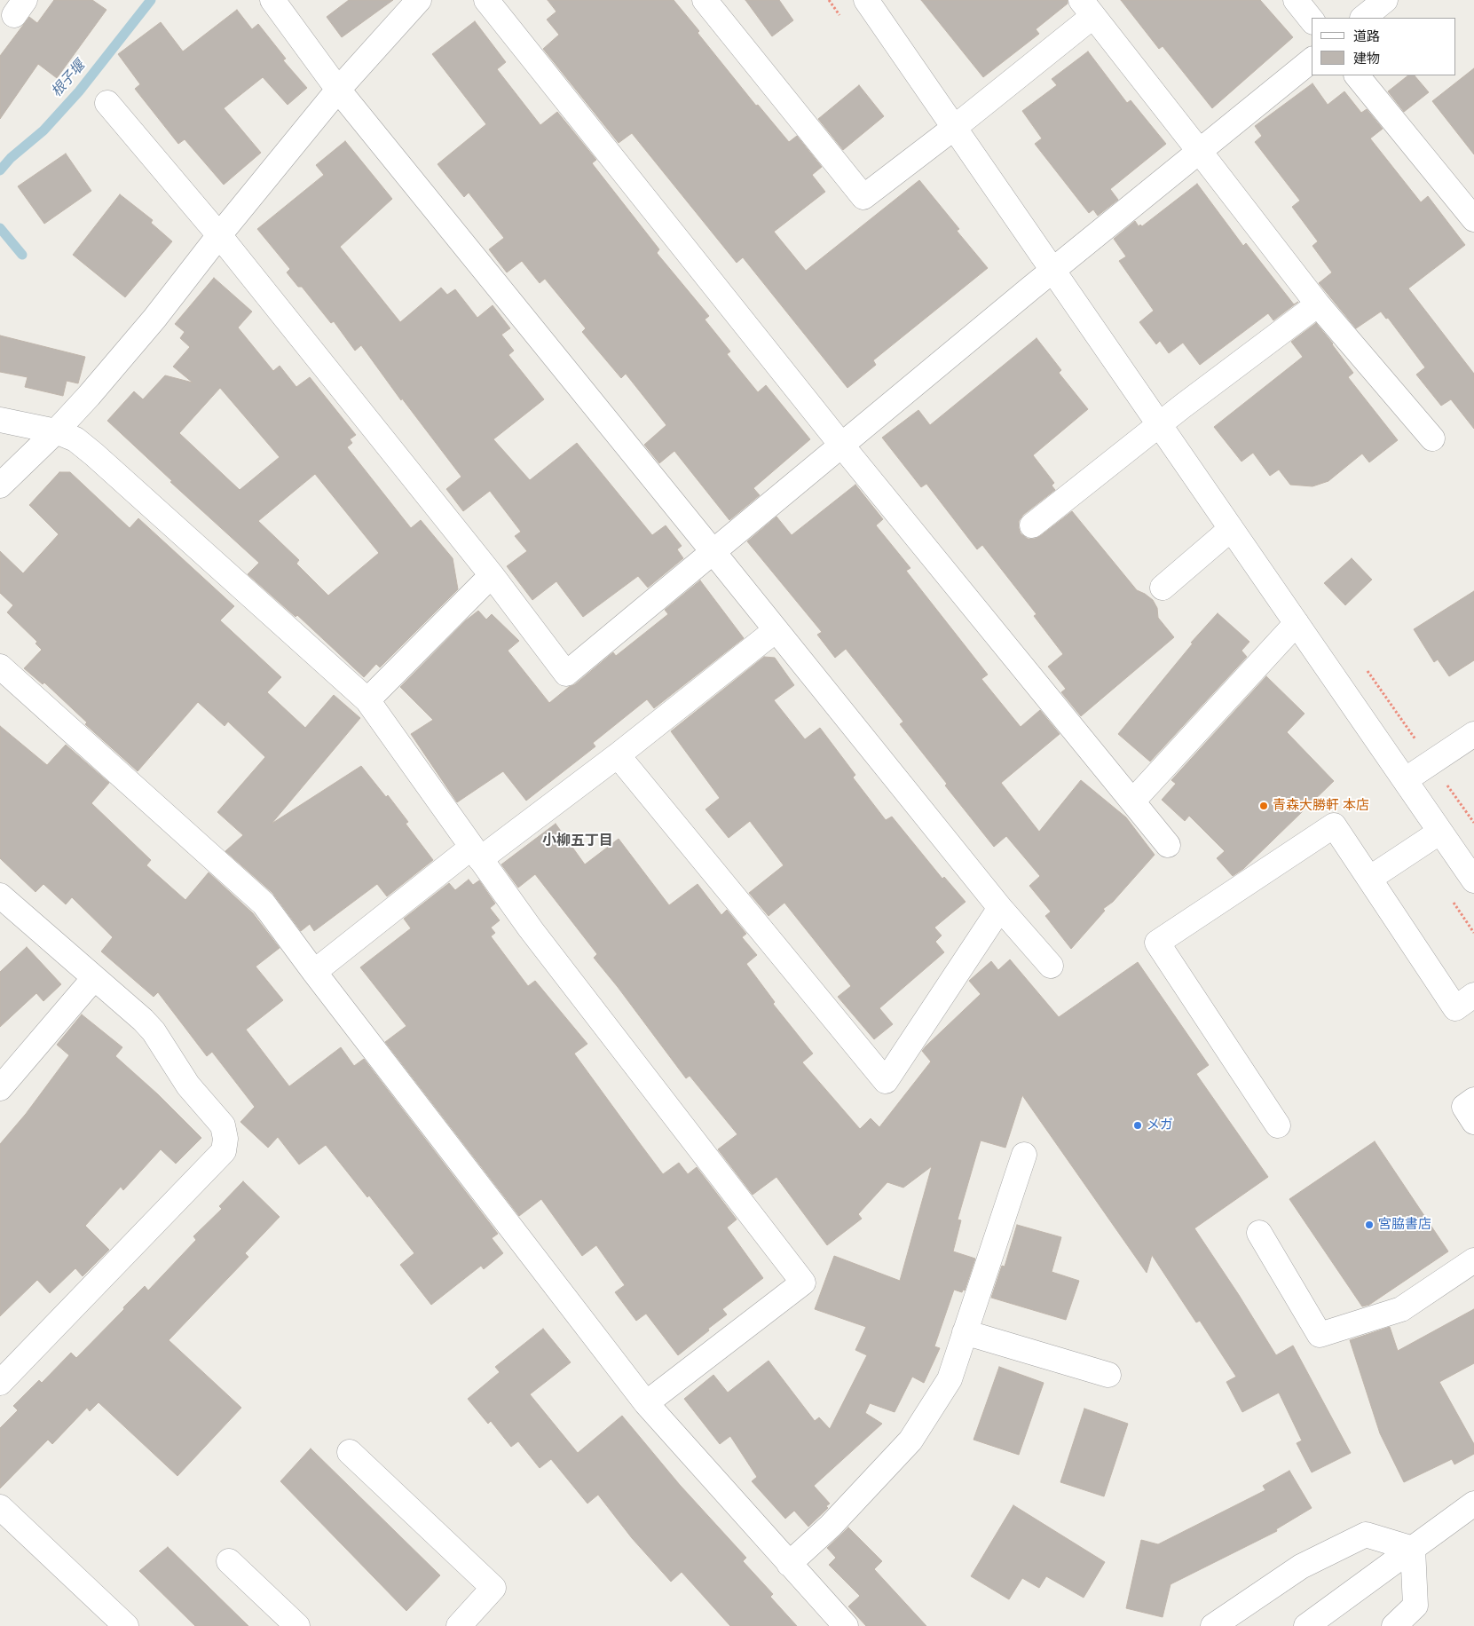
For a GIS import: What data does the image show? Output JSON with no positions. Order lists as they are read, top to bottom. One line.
{"districts":["小柳五丁目"],"water":["根子堰"],"places":["青森大勝軒 本店","メガ","宮脇書店"],"legend":["道路","建物"]}
